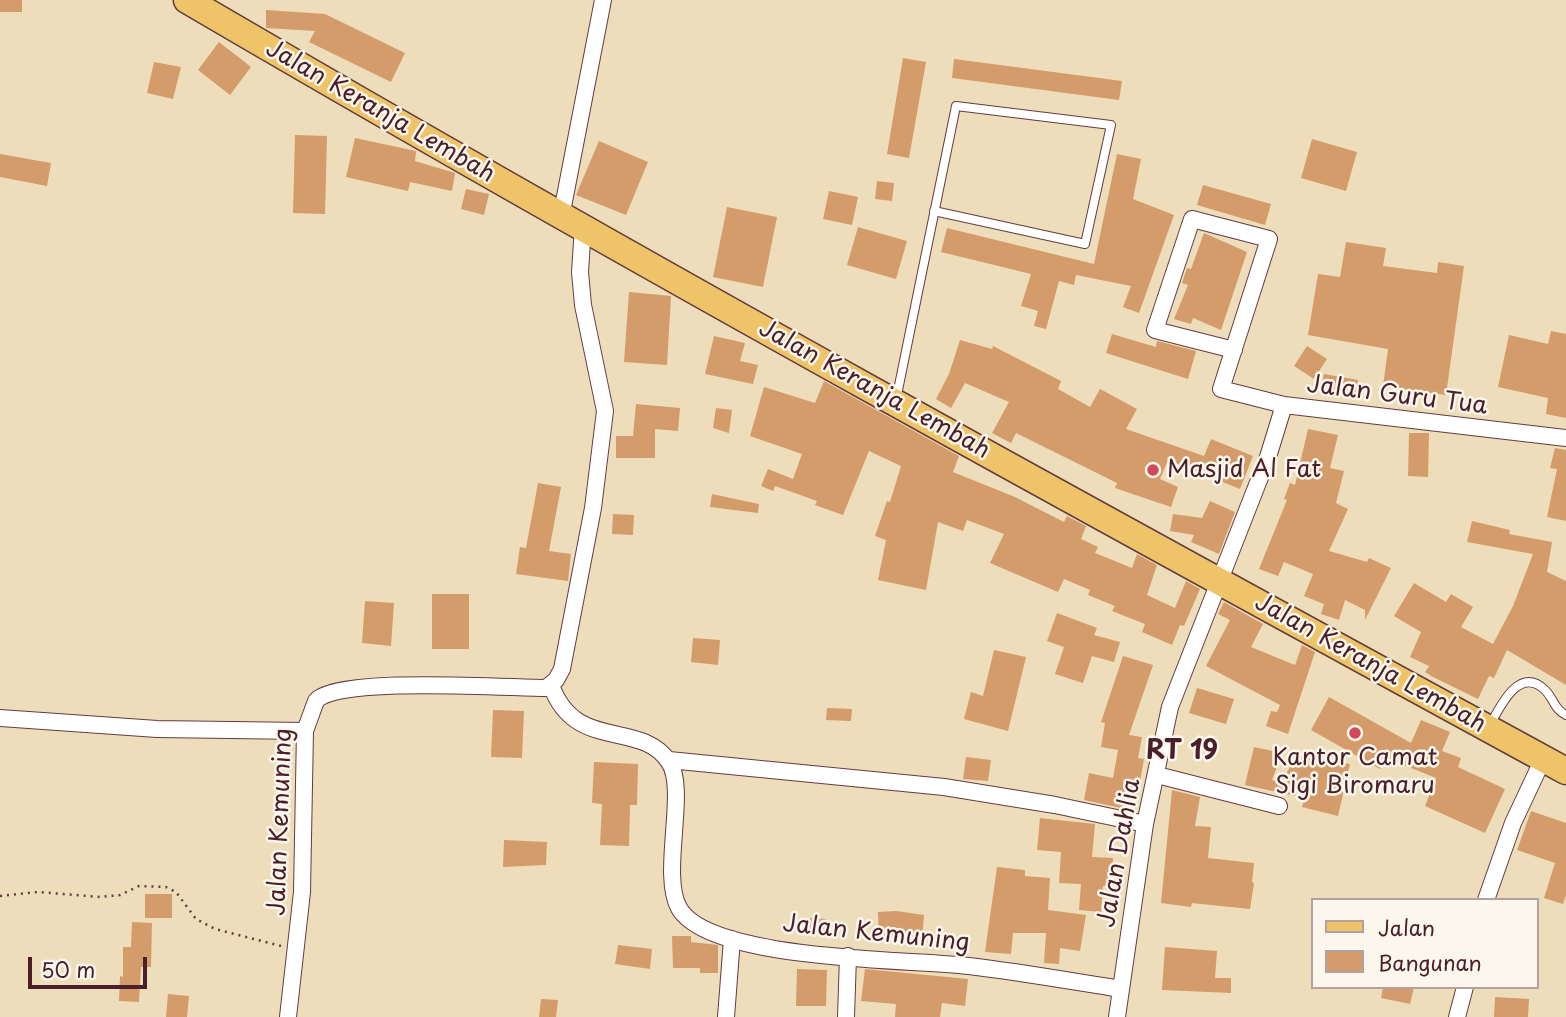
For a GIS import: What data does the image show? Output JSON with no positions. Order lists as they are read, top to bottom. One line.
{"streets":{"main road":["Jalan Keranja Lembah"],"street":["Jalan Guru Tua","Jalan Kemuning","Jalan Dahlia"]},"crossings":[["Jalan Keranja Lembah","Jalan Guru Tua"],["Jalan Keranja Lembah","Jalan Dahlia"],["Jalan Guru Tua","Jalan Dahlia"],["Jalan Kemuning","Jalan Dahlia"]],"districts":["RT 19"],"places":["Masjid Al Fat","Kantor Camat Sigi Biromaru"],"legend":["Jalan","Bangunan"],"scale_bar":"50 m"}
